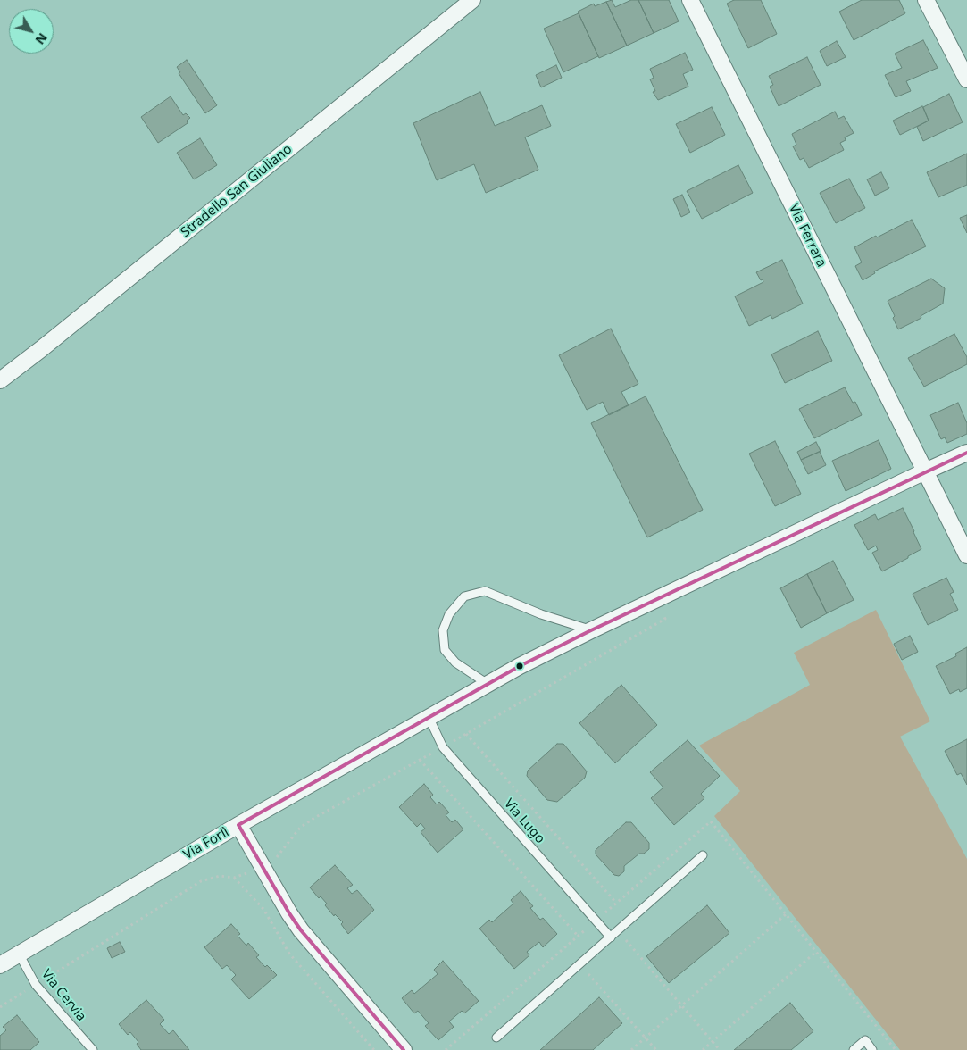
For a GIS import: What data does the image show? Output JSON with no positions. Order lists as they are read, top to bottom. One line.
{"streets":{"street":["Stradello San Giuliano","Via Ferrara","Via Forlì"],"lane":["Via Lugo","Via Cervia"]},"crossings":[["Via Ferrara","Via Forlì"],["Via Lugo","Via Forlì"],["Via Forlì","Via Cervia"]],"north":"bottom right"}
